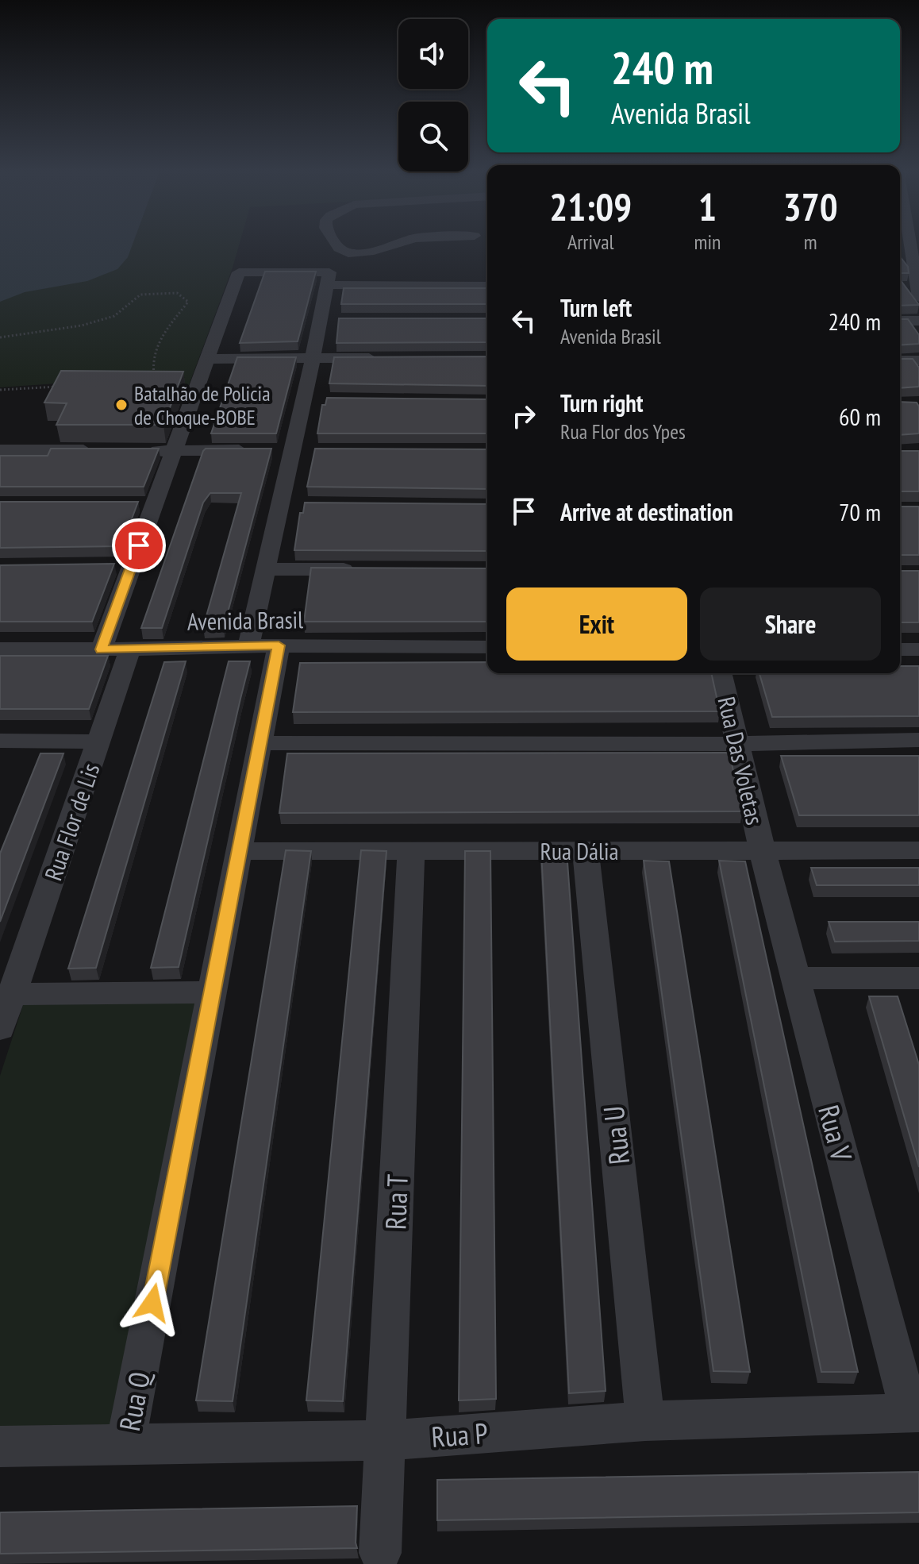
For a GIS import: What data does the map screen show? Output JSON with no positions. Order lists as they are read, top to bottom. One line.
{"streets":{"street":["Avenida Brasil","Rua Das Voletas","Rua Flor de Lis","Rua Dália","Rua V","Rua U","Rua T","Rua Q","Rua P"]},"crossings":[["Avenida Brasil","Rua Flor de Lis"],["Avenida Brasil","Rua Q"],["Rua Das Voletas","Rua Dália"],["Rua Das Voletas","Rua V"],["Rua Dália","Rua V"],["Rua Dália","Rua U"],["Rua Dália","Rua T"],["Rua Dália","Rua Q"],["Rua V","Rua P"],["Rua U","Rua P"],["Rua T","Rua P"],["Rua Q","Rua P"]],"places":["Batalhão de Policia de Choque-BOBE"],"page":{"turn":["240 m","Avenida Brasil"],"eta":["21:09","Arrival","1","min","370","m"],"list":[{"name":"Turn left","note":"Avenida Brasil","value":"240 m"},{"name":"Turn right","note":"Rua Flor dos Ypes","value":"60 m"},{"name":"Arrive at destination","value":"70 m"}],"buttons":["Exit","Share"]}}
